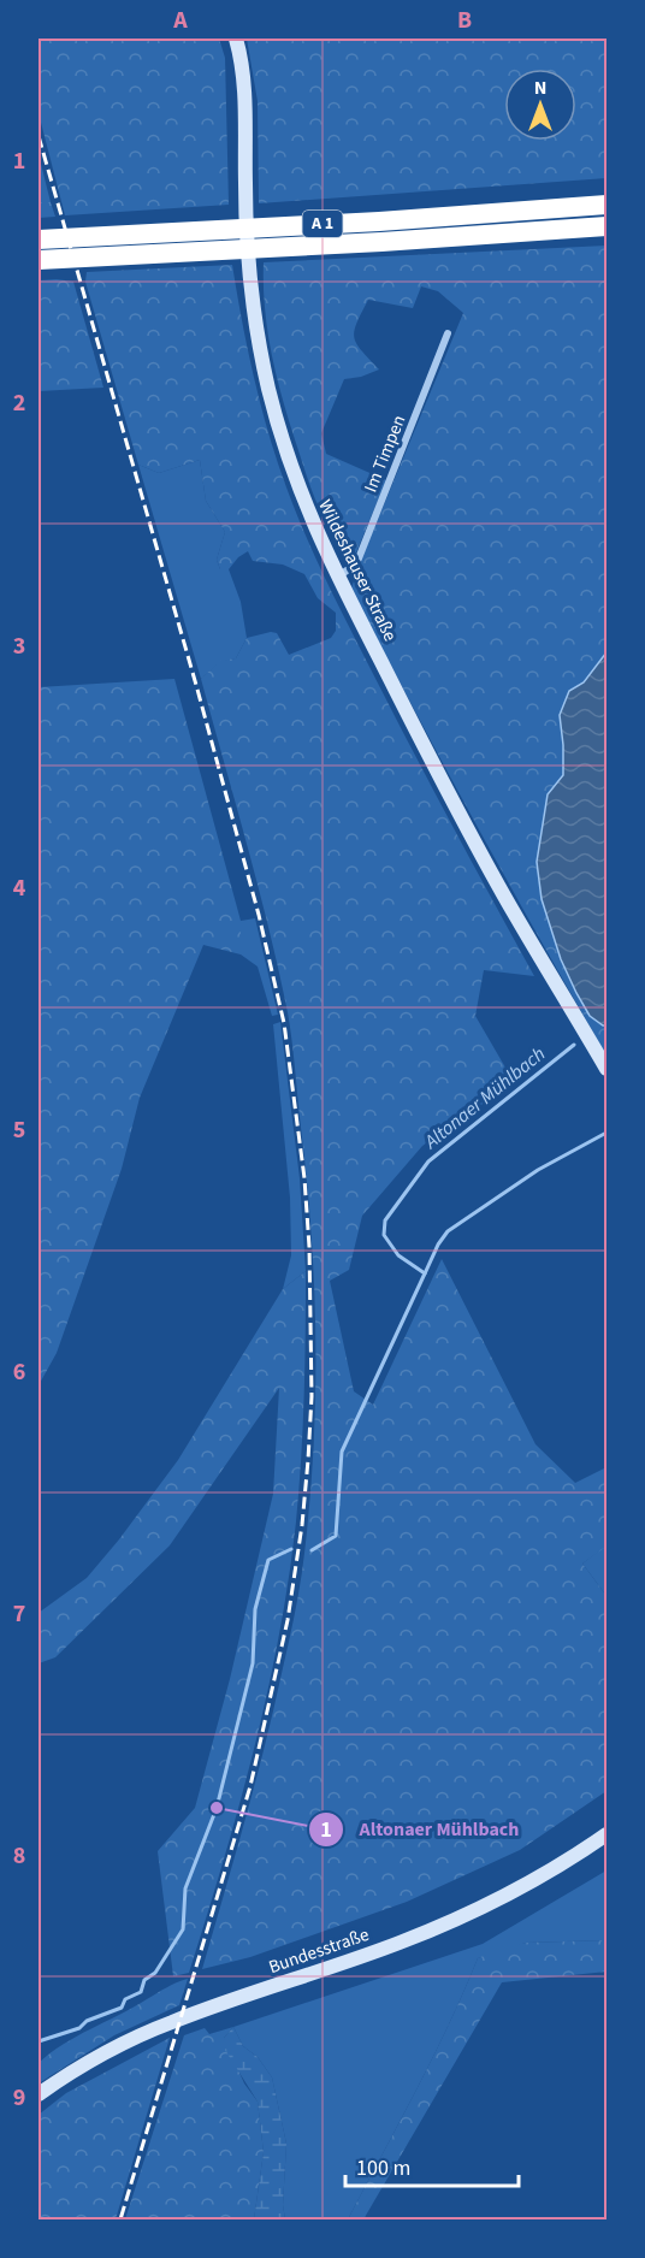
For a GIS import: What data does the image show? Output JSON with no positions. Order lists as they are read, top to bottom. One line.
{"streets":{"highway":["A 1"],"main road":["Wildeshauser Straße","Bundesstraße"],"street":["Im Timpen"]},"crossings":[["Im Timpen","Wildeshauser Straße"]],"water":["Altonaer Mühlbach"],"places":["Altonaer Mühlbach"],"scale_bar":"100 m","north":"top","grid":{"columns":["A","B"],"rows":["1","2","3","4","5","6","7","8","9"]}}
